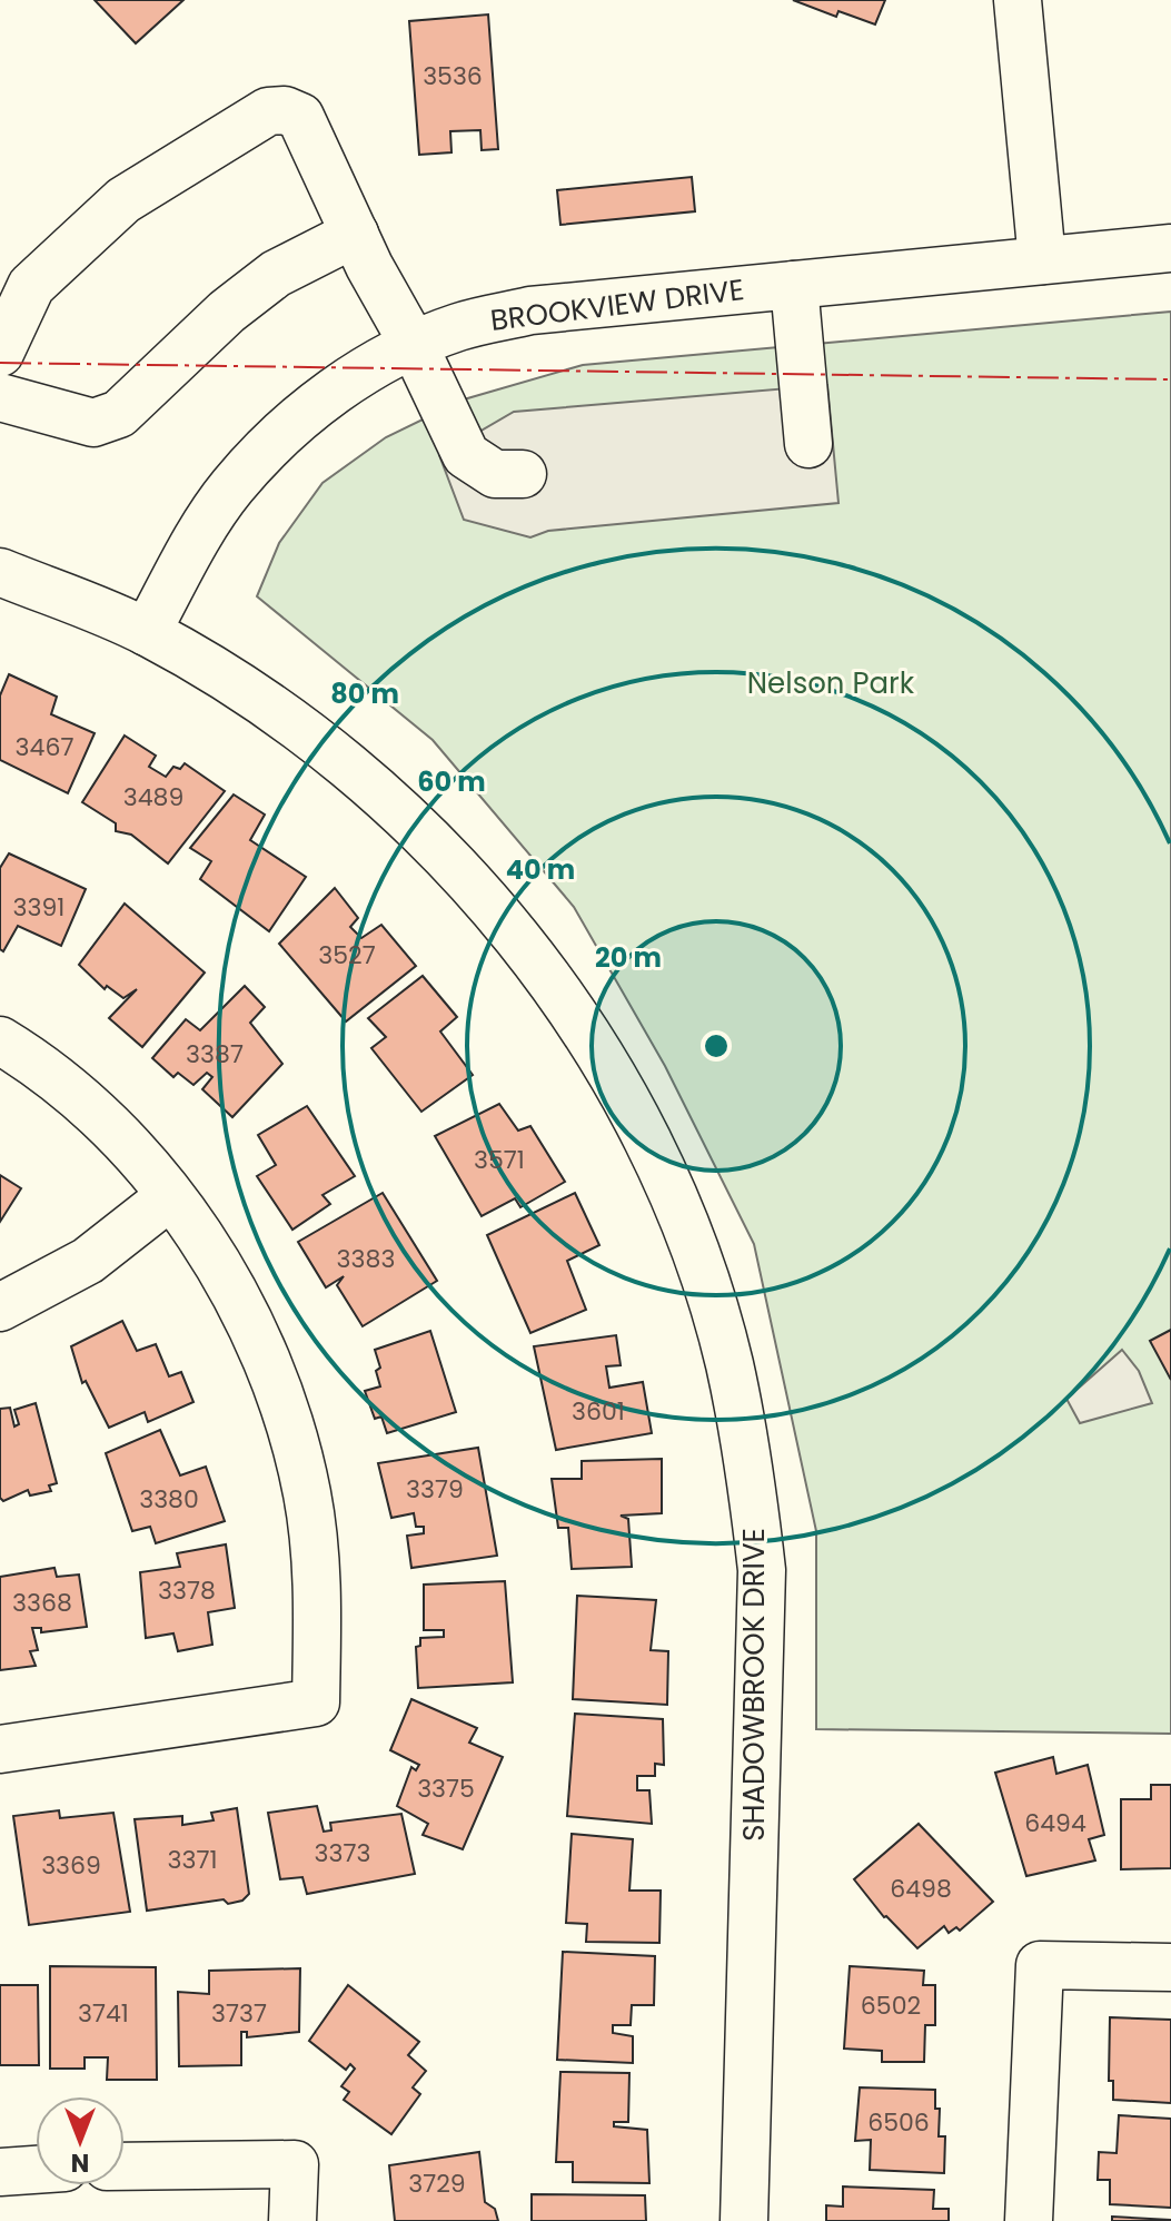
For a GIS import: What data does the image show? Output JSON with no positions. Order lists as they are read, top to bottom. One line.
{"streets":{"street":["BROOKVIEW DRIVE","SHADOWBROOK DRIVE"]},"crossings":[["BROOKVIEW DRIVE","SHADOWBROOK DRIVE"]],"parks":["Nelson Park"],"house_numbers":["3536","3467","3489","3391","3527","3387","3571","3383","3601","3379","3380","3378","3368","3375","6494","3373","3371","3369","6498","6502","3741","3737","6506","3729"],"north":"bottom","rings":["80 m","60 m","40 m","20 m"]}
